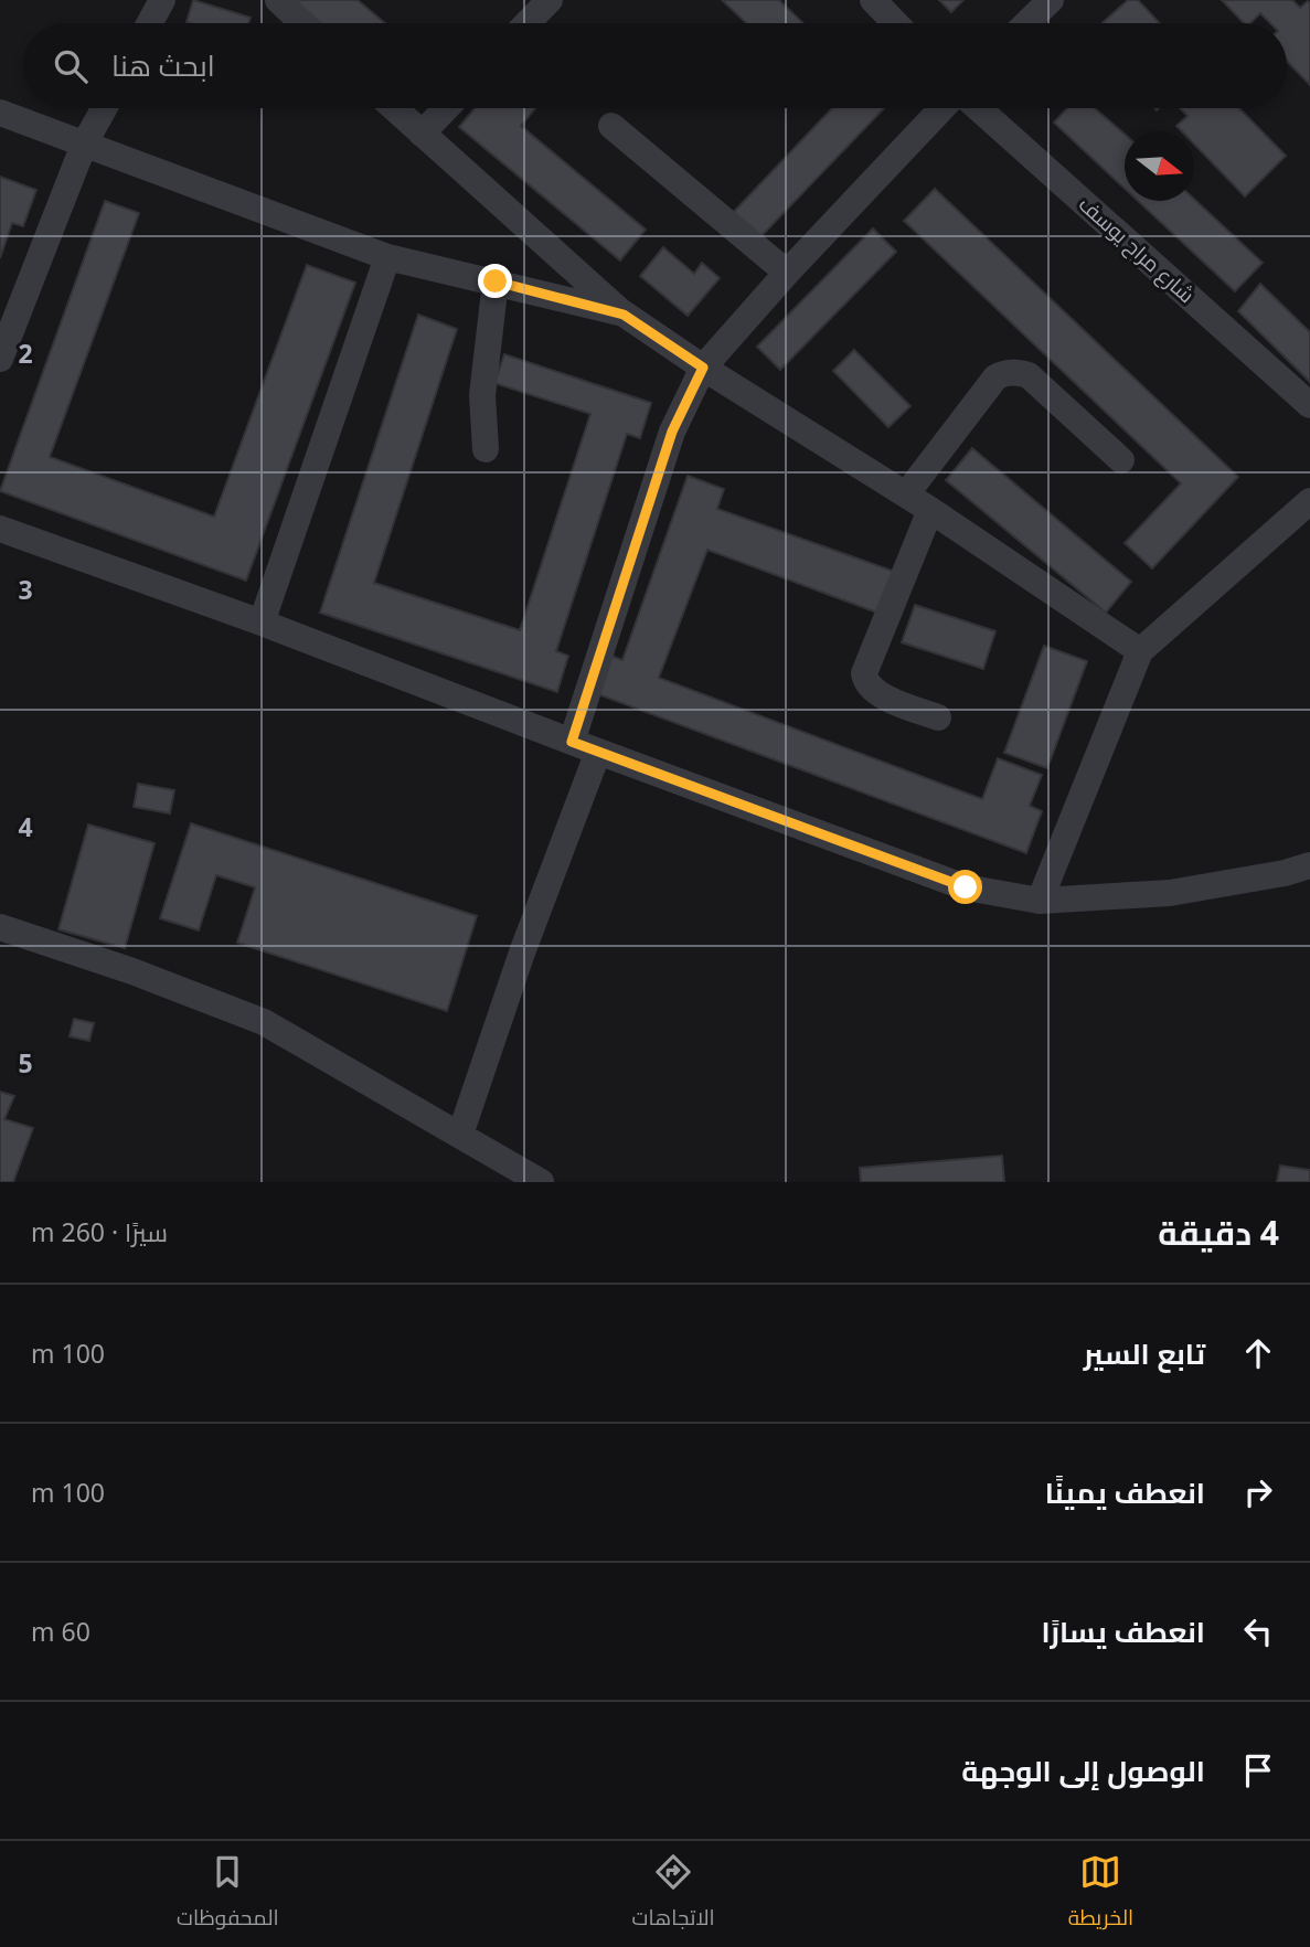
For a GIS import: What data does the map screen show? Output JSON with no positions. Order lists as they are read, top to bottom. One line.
{"streets":{"street":["شارع مراح يوسف"]},"north":"right","page":{"search":"ابحث هنا","heading":["4 دقيقة","سيرًا · 260 m"],"list":[["تابع السير","100 m"],["انعطف يمينًا","100 m"],["انعطف يسارًا","60 m"],"الوصول إلى الوجهة"],"nav":["الخريطة","الاتجاهات","المحفوظات"]},"grid":{"rows":["2","3","4","5"]}}
